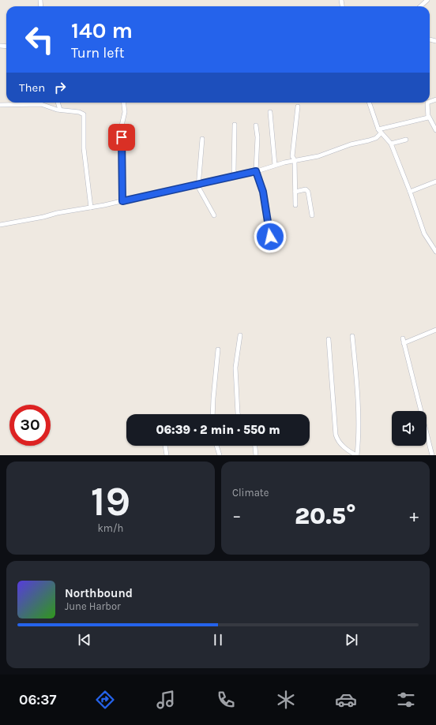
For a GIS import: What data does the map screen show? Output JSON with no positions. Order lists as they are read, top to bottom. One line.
{"page":{"turn":["140 m","Turn left"],"then":"Then","limit":"30","trip":"06:39 · 2 min · 550 m","tile":[["19","km/h"],"Climate"],"heat":["−","20.5°","+"],"song":["Northbound","June Harbor"],"tabs":"06:37"}}
